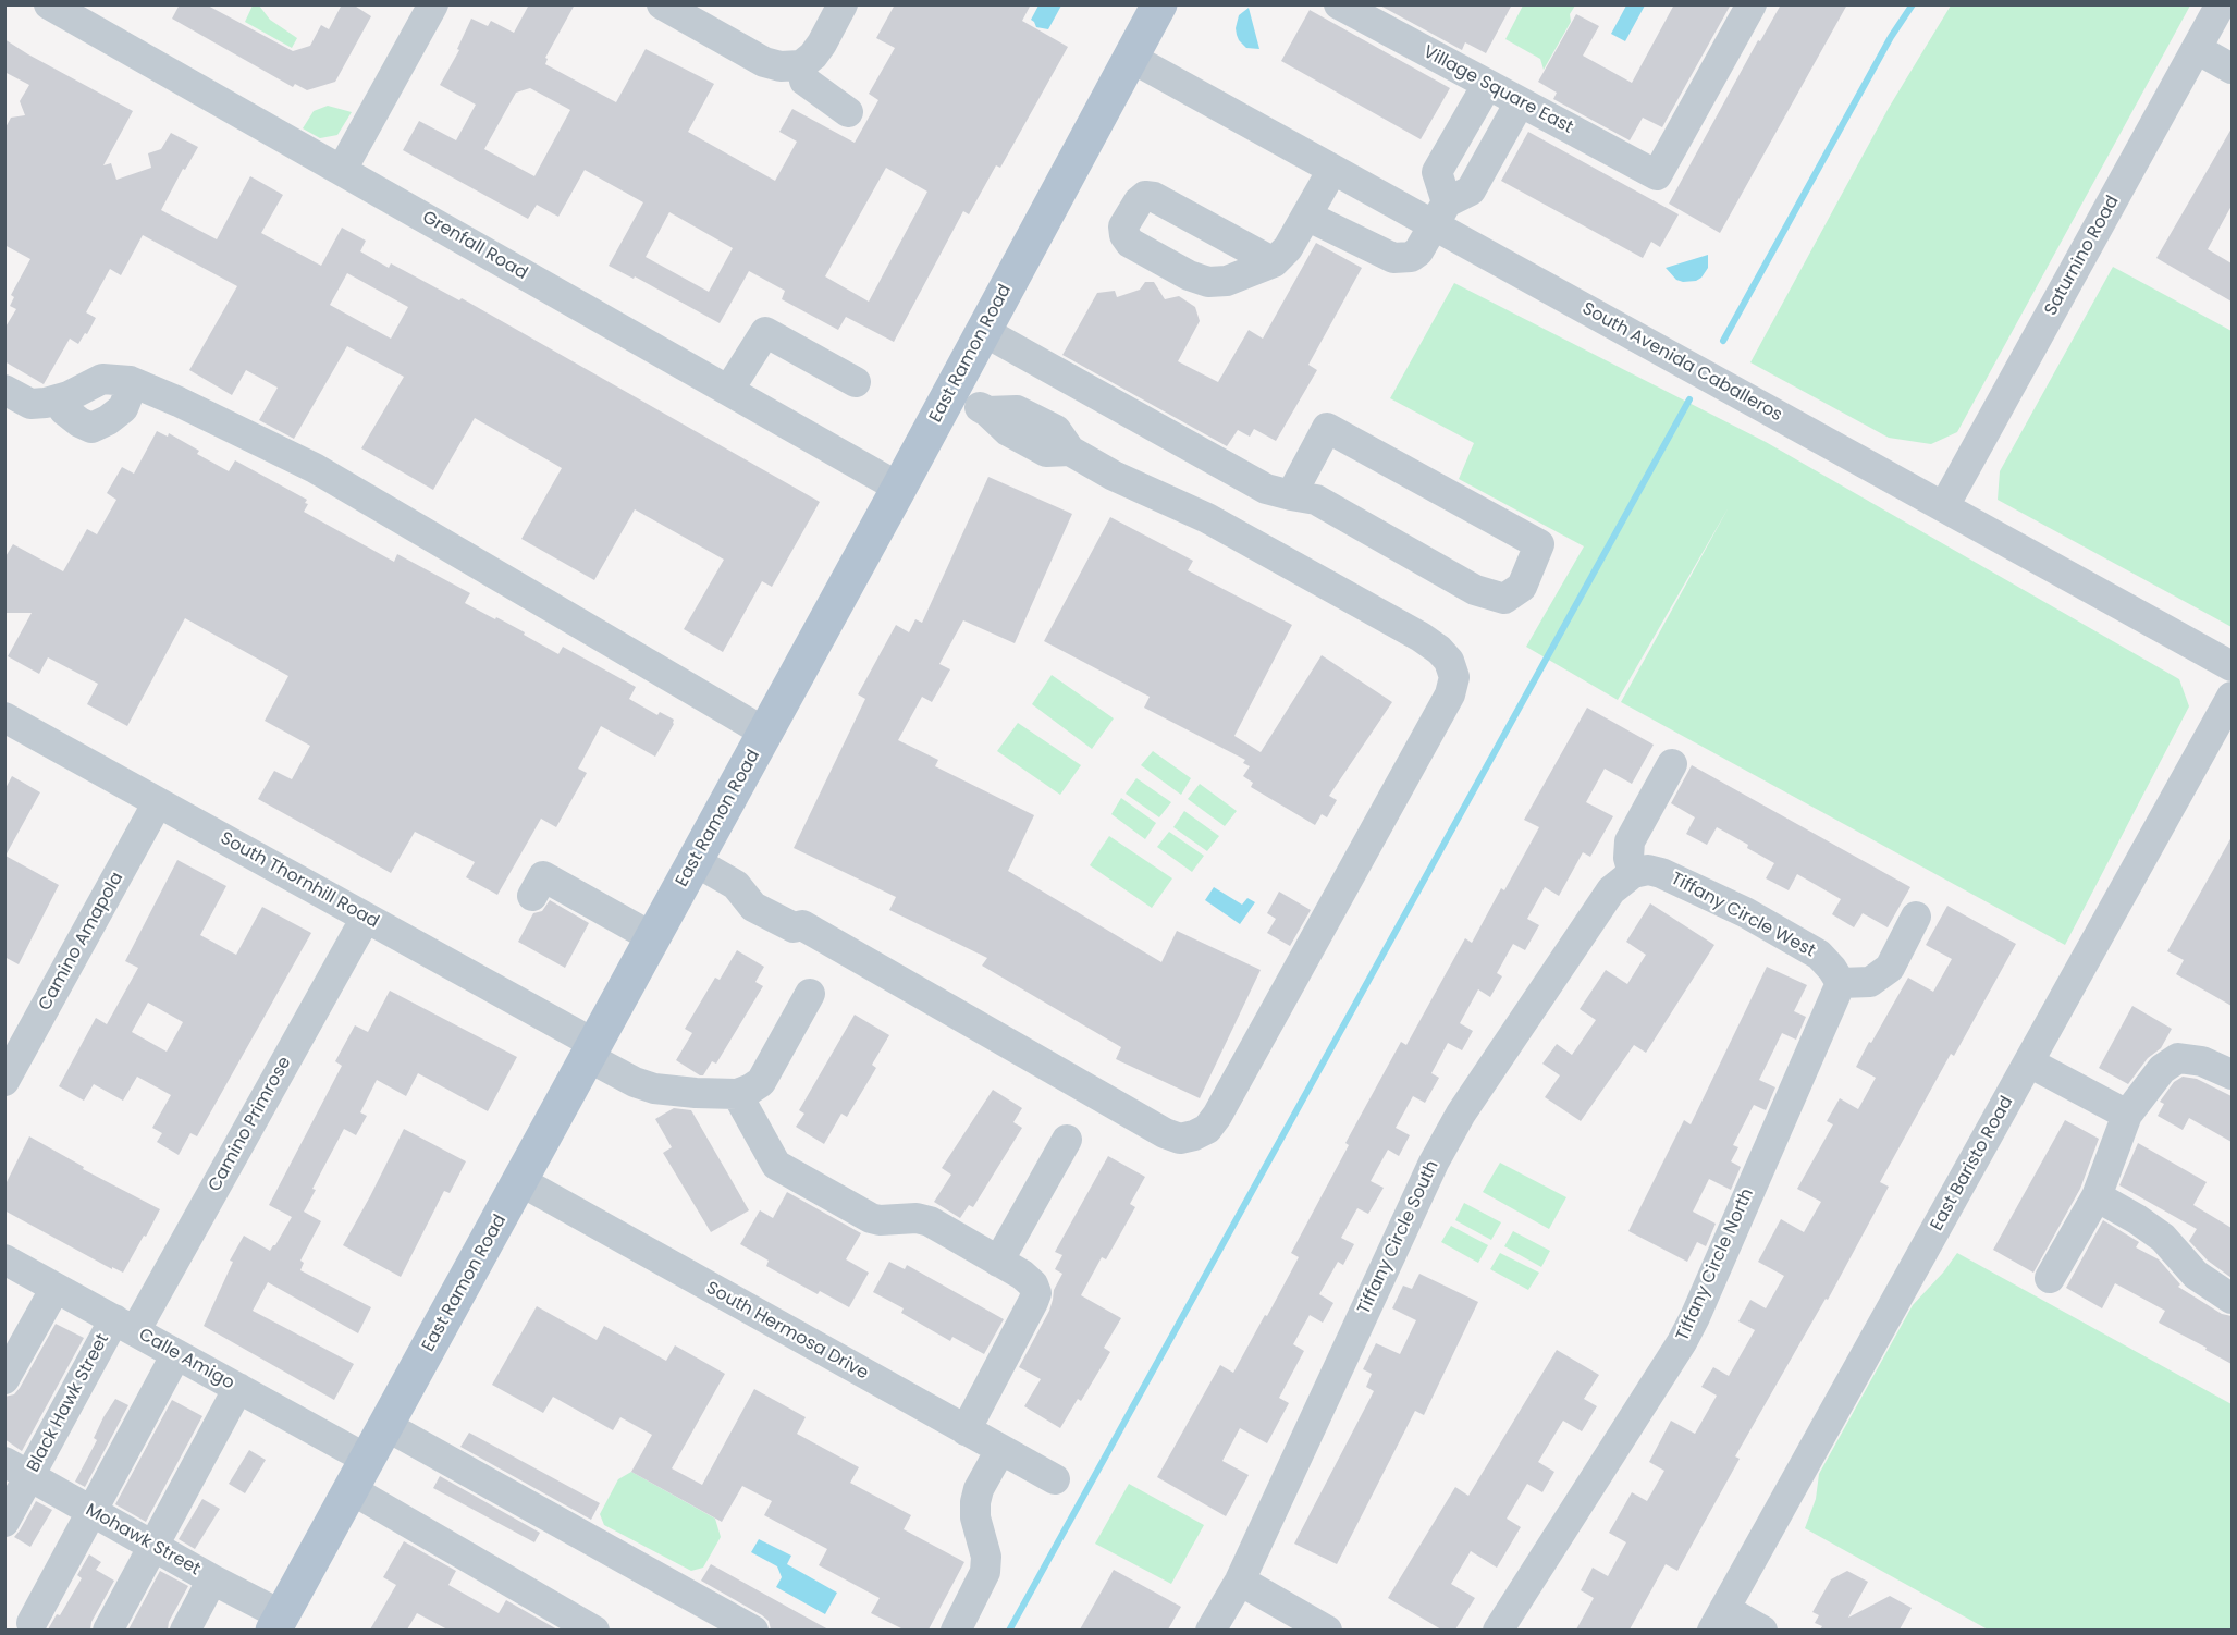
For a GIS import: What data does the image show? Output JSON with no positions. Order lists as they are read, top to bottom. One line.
{"streets":{"main road":["East Ramon Road"],"street":["Village Square East","Grenfall Road","Saturnino Road","South Avenida Caballeros","South Thornhill Road","Tiffany Circle West","Camino Amapola","Camino Primrose","East Baristo Road","Tiffany Circle South","Tiffany Circle North","South Hermosa Drive","Calle Amigo","Black Hawk Street","Mohawk Street"]},"crossings":[["Grenfall Road","East Ramon Road"],["Saturnino Road","South Avenida Caballeros"],["East Ramon Road","South Avenida Caballeros"],["East Ramon Road","South Thornhill Road"],["East Ramon Road","South Hermosa Drive"],["East Ramon Road","Calle Amigo"],["East Ramon Road","Mohawk Street"],["South Thornhill Road","Camino Amapola"],["South Thornhill Road","Camino Primrose"],["Tiffany Circle West","Tiffany Circle South"],["Tiffany Circle West","Tiffany Circle North"],["Camino Primrose","Calle Amigo"],["Camino Primrose","Black Hawk Street"],["Calle Amigo","Black Hawk Street"],["Black Hawk Street","Mohawk Street"]]}
